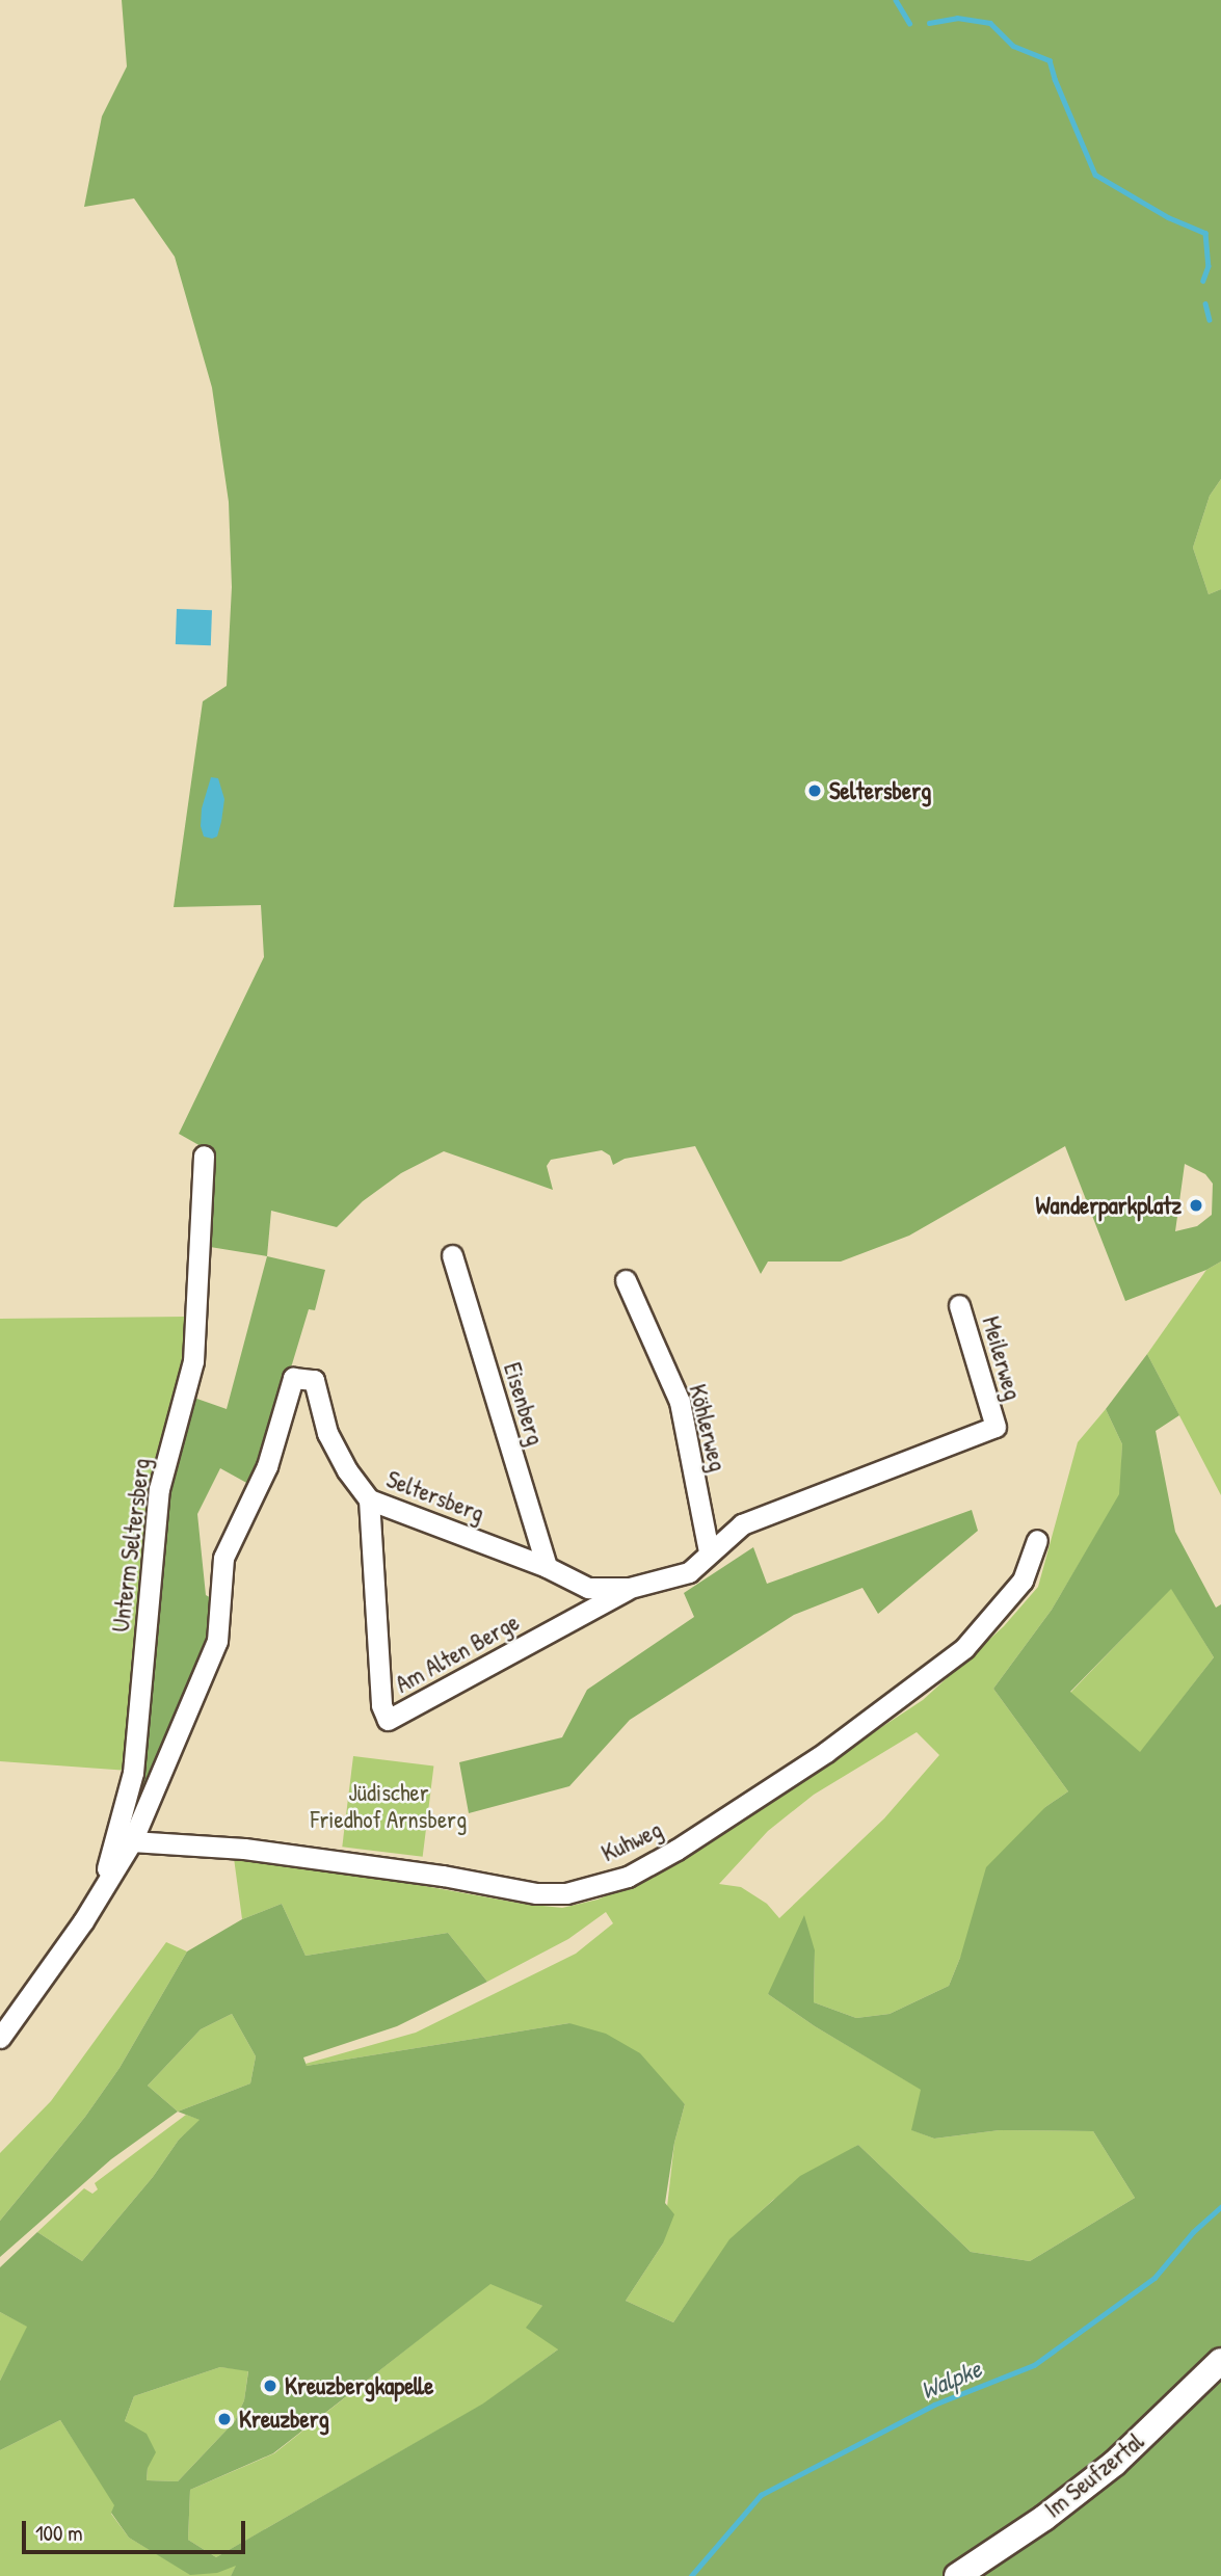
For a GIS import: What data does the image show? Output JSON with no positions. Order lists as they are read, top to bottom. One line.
{"streets":{"main road":["Im Seufzertal"],"street":["Meilerweg","Eisenberg","Köhlerweg","Seltersberg","Unterm Seltersberg","Am Alten Berge","Kuhweg"]},"crossings":[["Meilerweg","Seltersberg"],["Eisenberg","Seltersberg"],["Köhlerweg","Seltersberg"],["Seltersberg","Am Alten Berge"],["Seltersberg","Kuhweg"]],"water":["Walpke"],"parks":["Jüdischer Friedhof Arnsberg"],"places":["Seltersberg","Wanderparkplatz","Kreuzbergkapelle","Kreuzberg"],"scale_bar":"100 m"}
